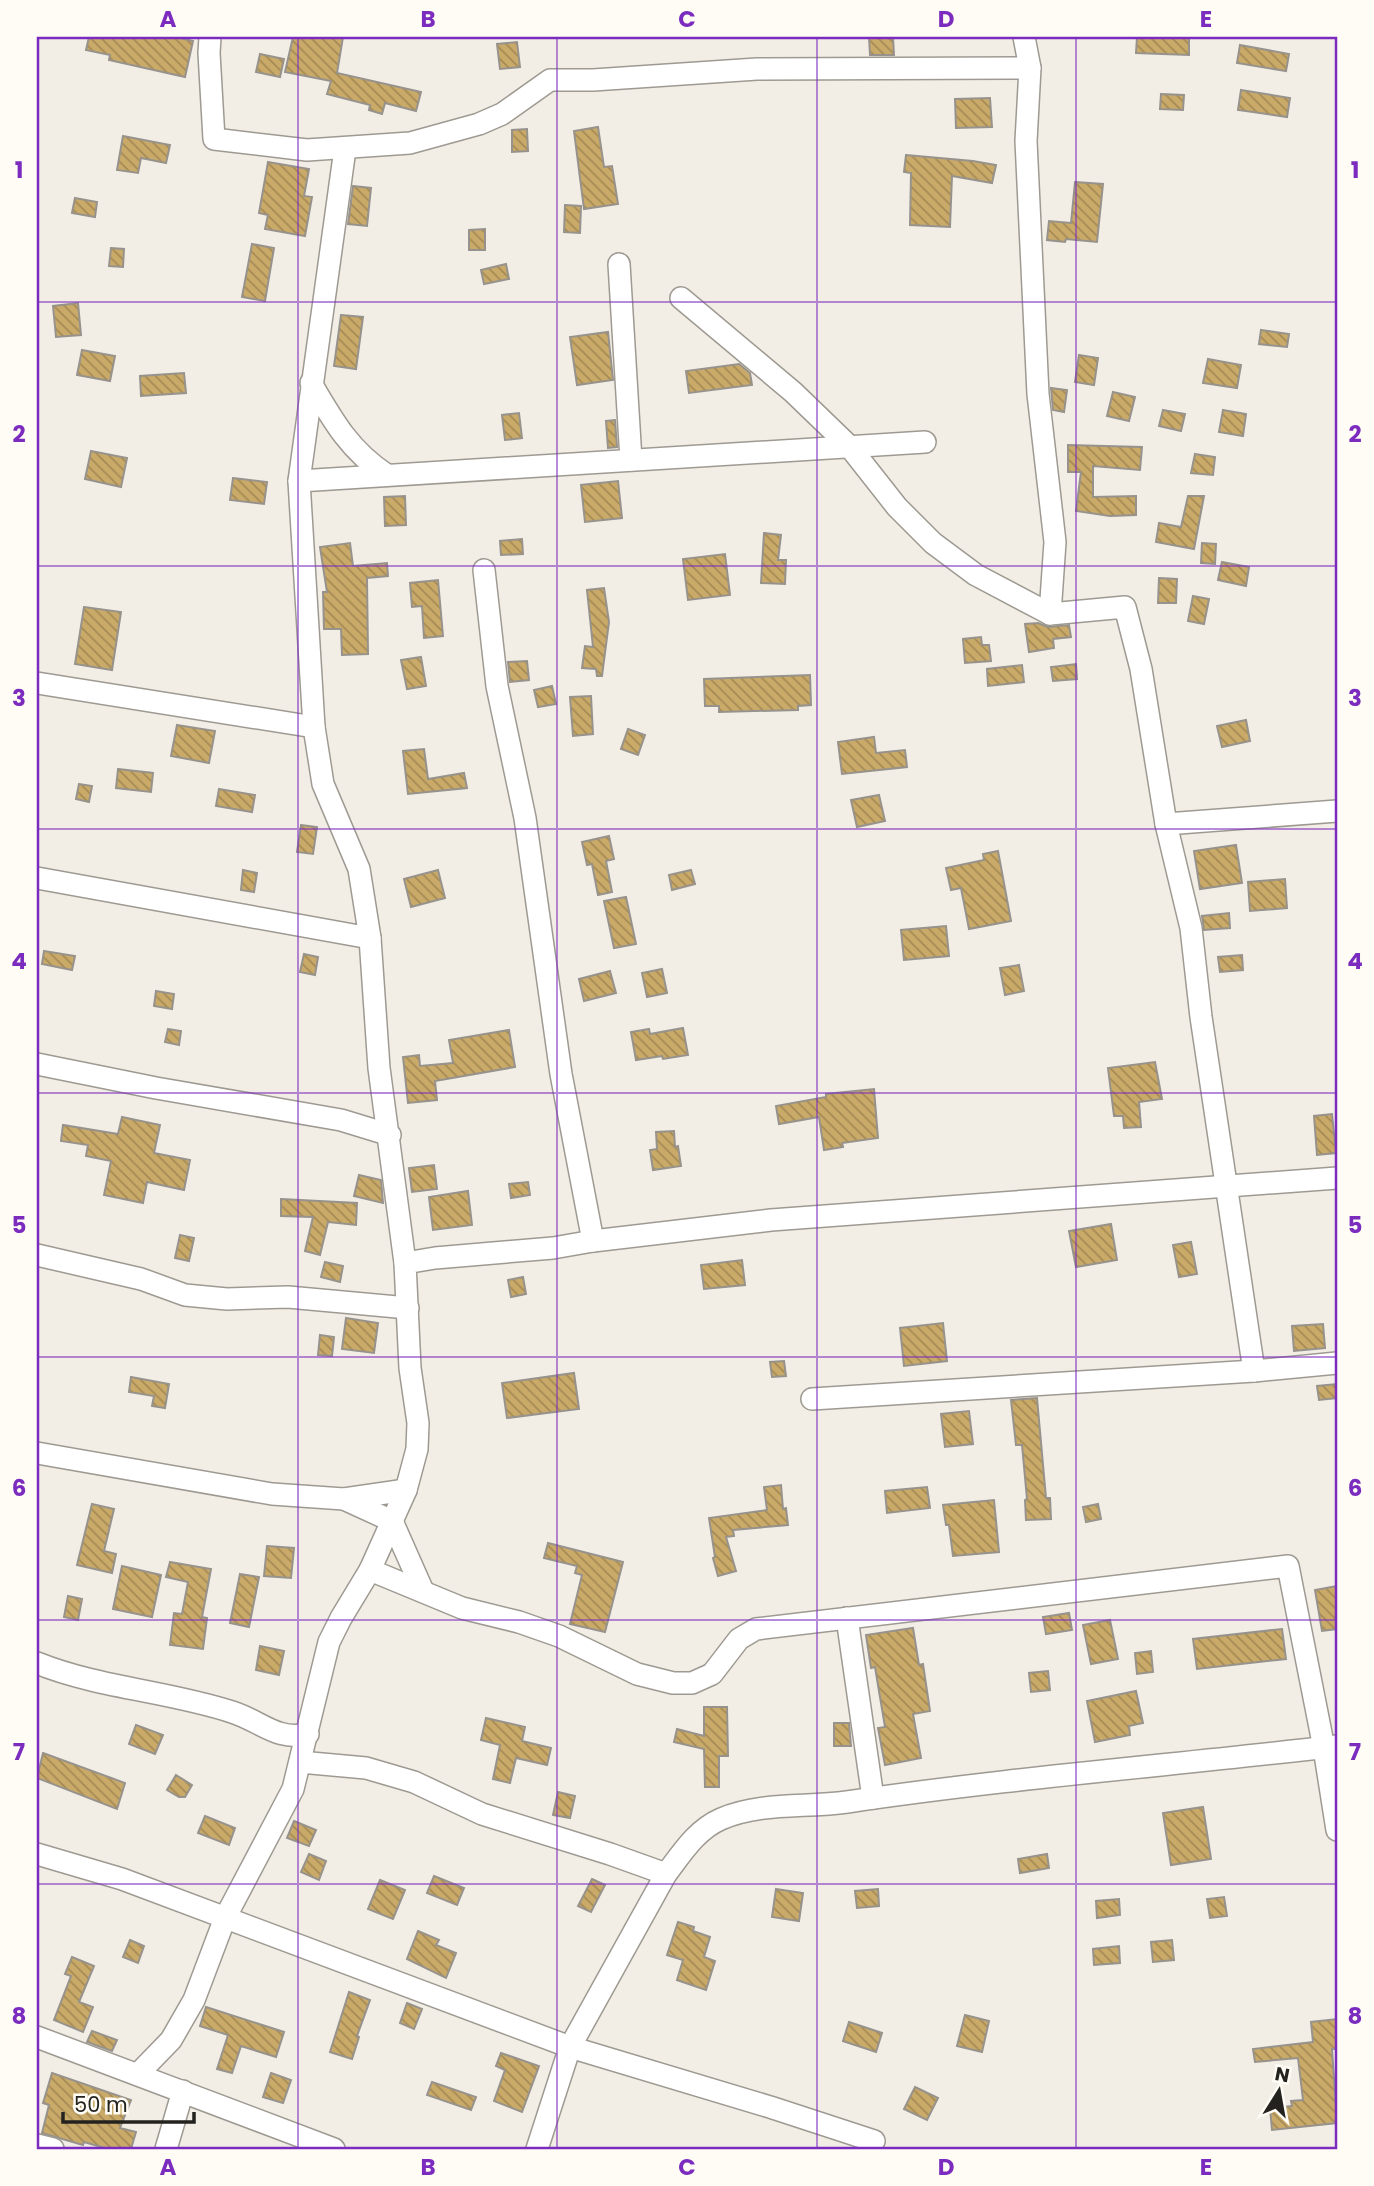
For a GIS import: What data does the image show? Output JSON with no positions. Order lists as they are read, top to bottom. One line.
{"scale_bar":"50 m","north":"top","grid":{"columns":["A","B","C","D","E"],"rows":["1","2","3","4","5","6","7","8"]}}
